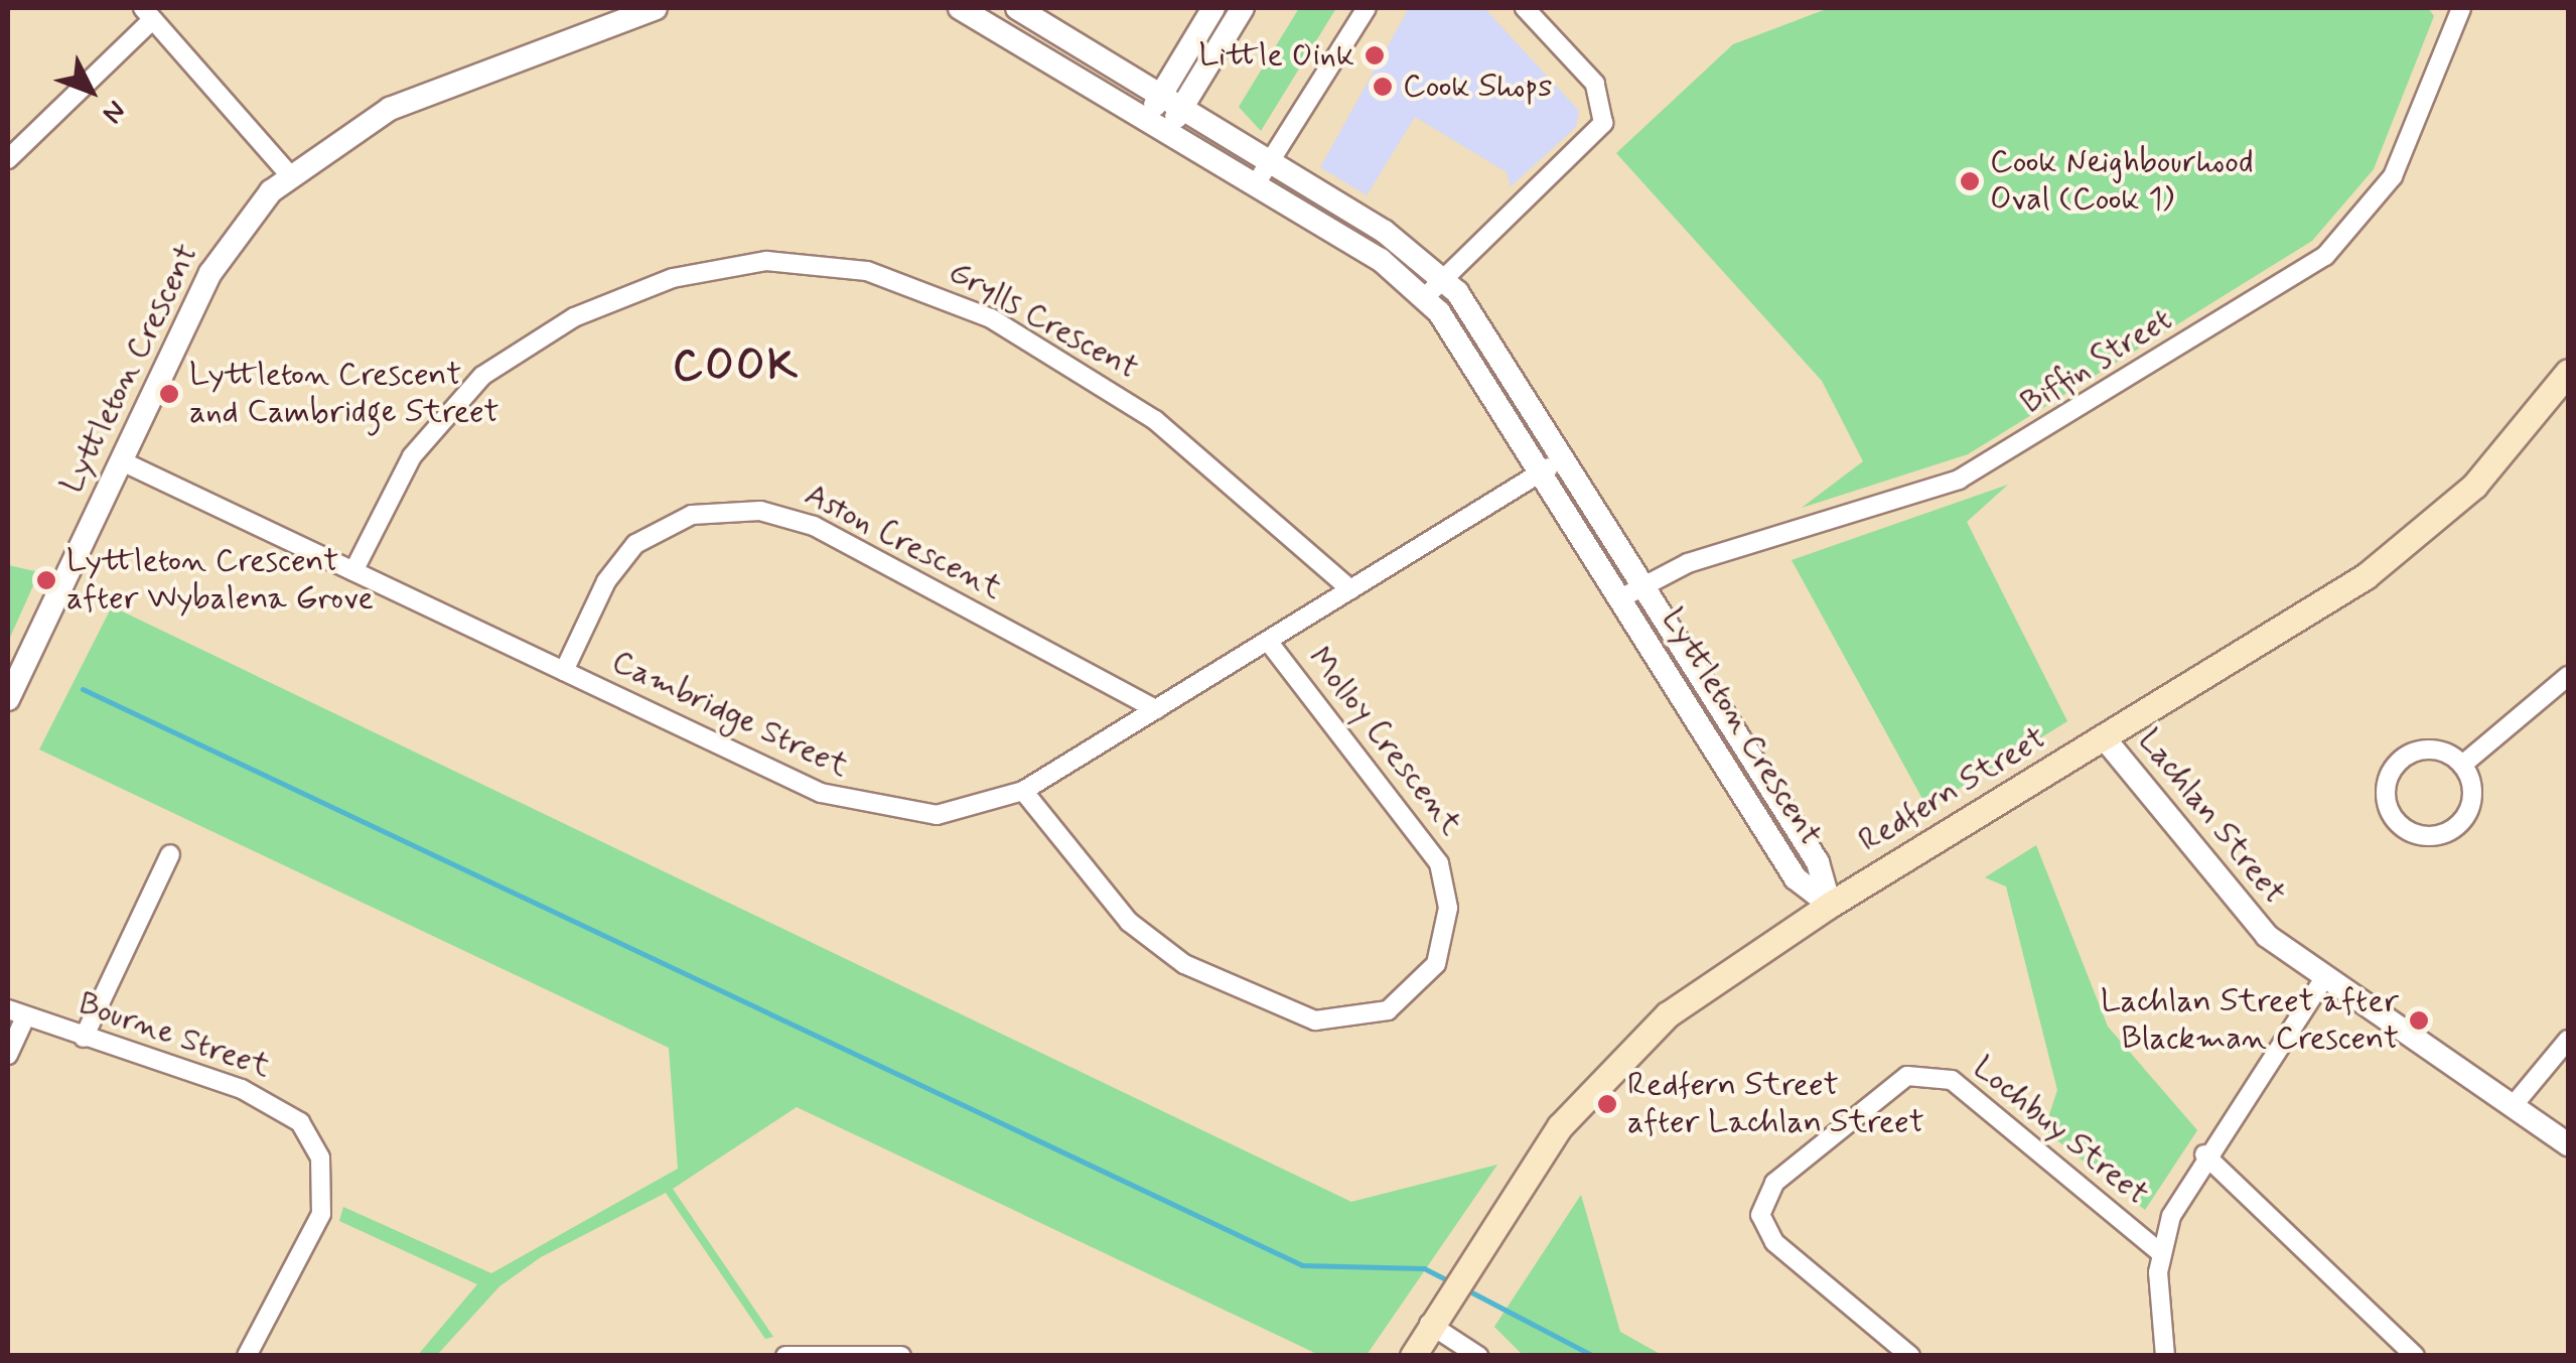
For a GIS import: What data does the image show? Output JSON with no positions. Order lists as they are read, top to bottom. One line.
{"streets":{"main road":["Redfern Street"],"street":["Grylls Crescent","Biffin Street","Lyttleton Crescent","Aston Crescent","Cambridge Street","Molloy Crescent","Lachlan Street","Bourne Street","Lochbuy Street"]},"crossings":[["Grylls Crescent","Cambridge Street"],["Biffin Street","Lyttleton Crescent"],["Lyttleton Crescent","Cambridge Street"],["Lyttleton Crescent","Redfern Street"],["Aston Crescent","Cambridge Street"],["Cambridge Street","Molloy Crescent"],["Redfern Street","Lachlan Street"]],"districts":["COOK"],"places":["Little Oink","Cook Shops","Cook Neighbourhood Oval (Cook 1)","Lyttleton Crescent and Cambridge Street","Lyttleton Crescent after Wybalena Grove","Lachlan Street after Blackman Crescent","Redfern Street after Lachlan Street"],"north":"bottom right"}
